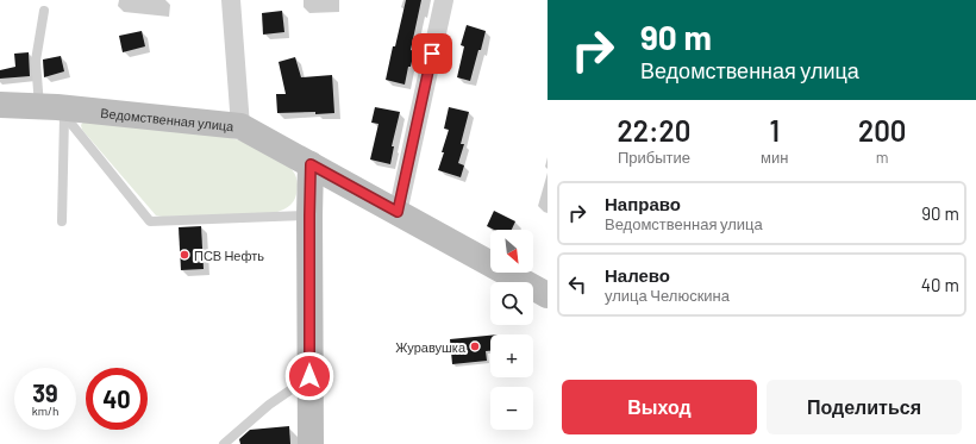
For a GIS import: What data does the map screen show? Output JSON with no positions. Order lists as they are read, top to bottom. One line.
{"streets":{"main road":["Ведомственная улица"]},"places":["ПСВ Нефть","Журавушка"],"north":"bottom right","page":{"turn":["90 m","Ведомственная улица"],"eta":["22:20","Прибытие","1","мин","200","m"],"list":[{"name":"Направо","note":"Ведомственная улица","value":"90 m"},{"name":"Налево","note":"улица Челюскина","value":"40 m"}],"map_buttons":["+","−"],"speed":"39 km/h","limit":"40","buttons":["Выход","Поделиться"]}}
